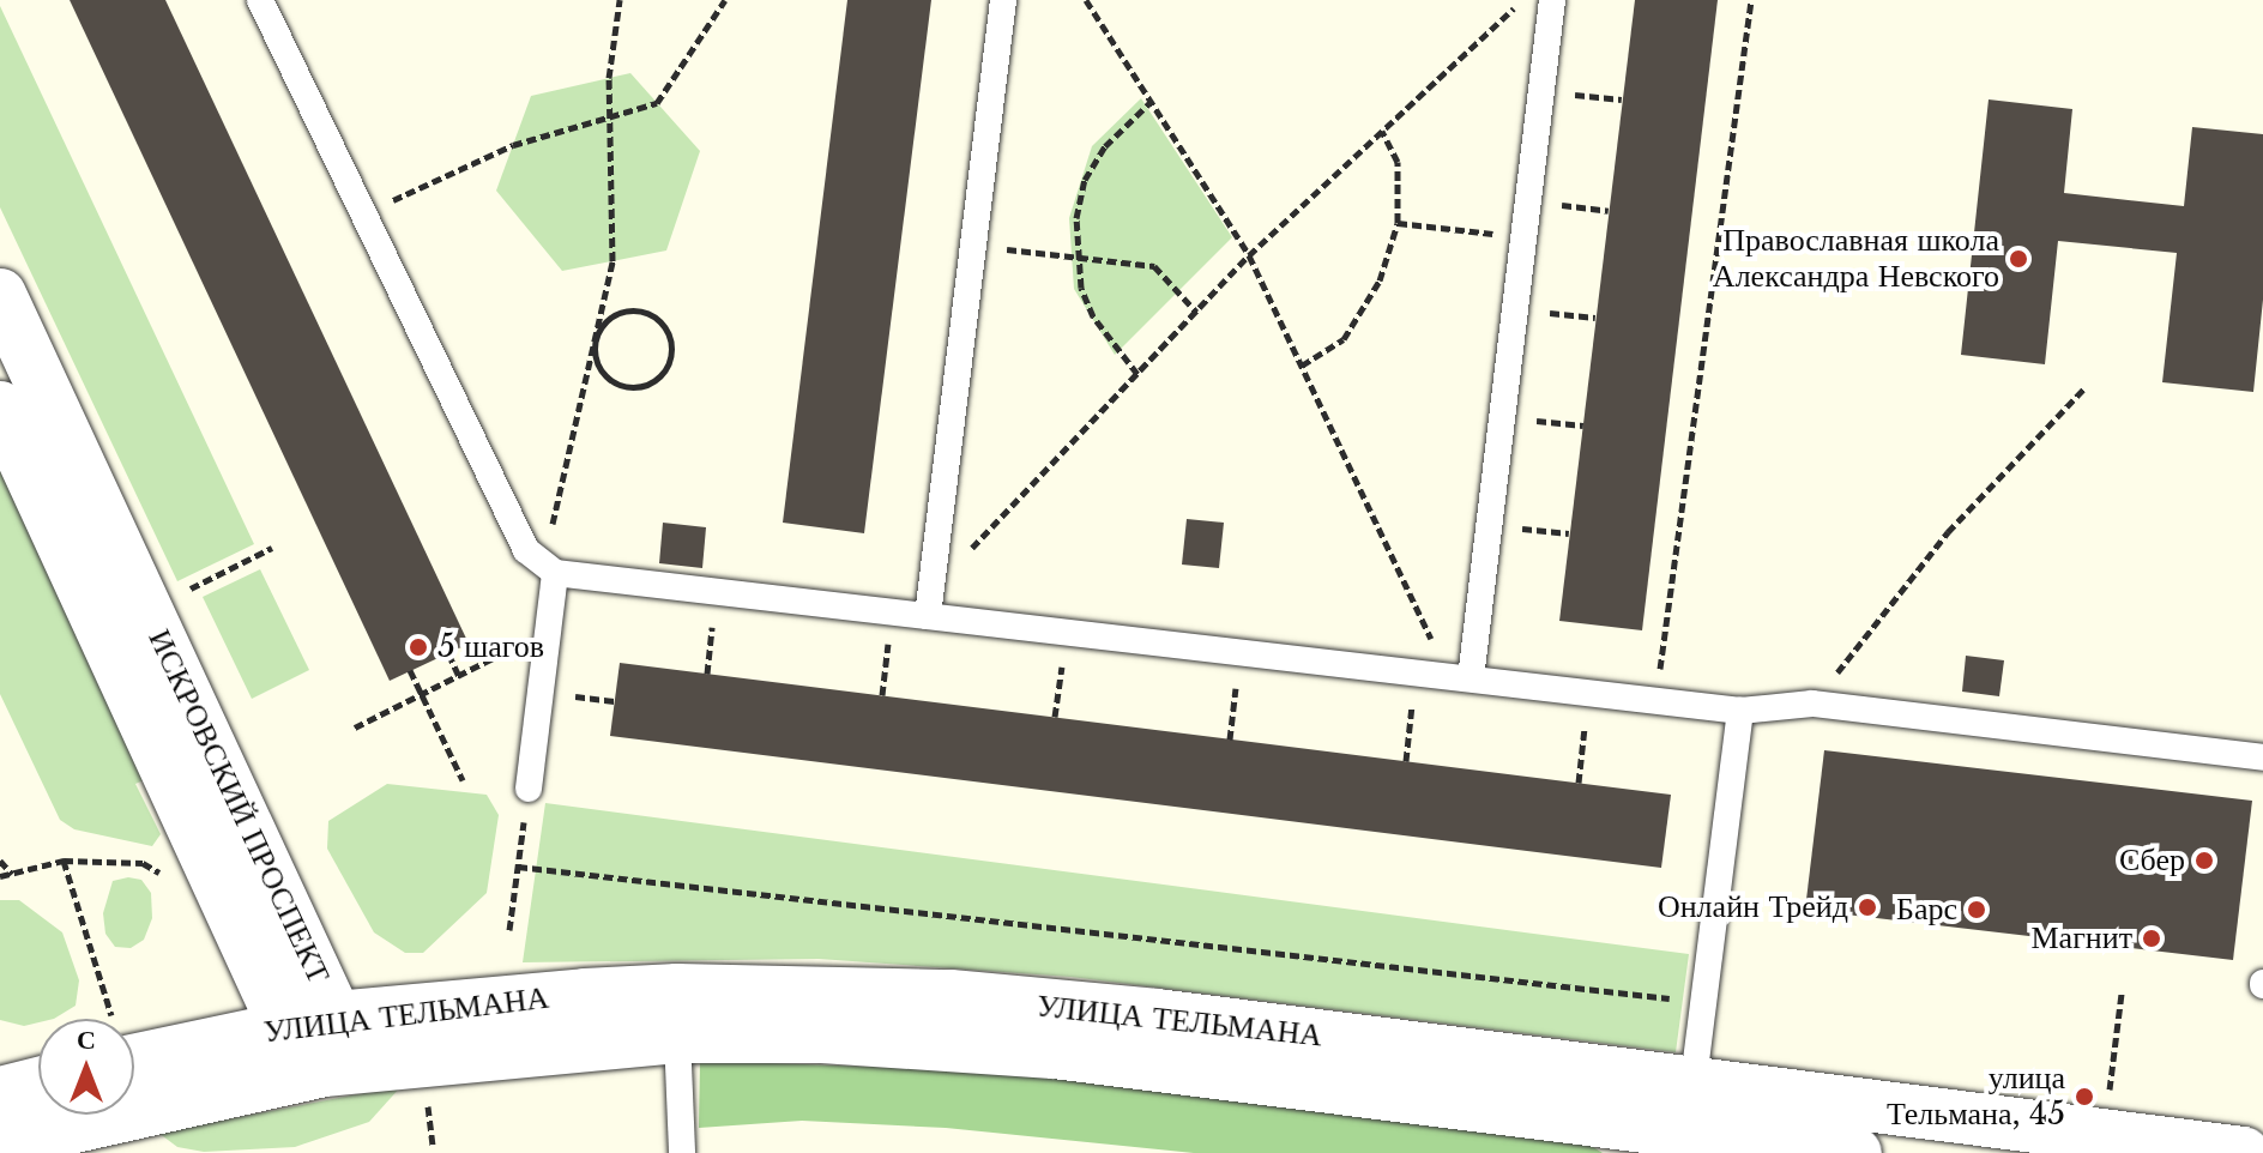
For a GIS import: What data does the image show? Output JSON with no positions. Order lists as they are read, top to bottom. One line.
{"streets":{"street":["ИСКРОВСКИЙ ПРОСПЕКТ","УЛИЦА ТЕЛЬМАНА"]},"crossings":[["ИСКРОВСКИЙ ПРОСПЕКТ","УЛИЦА ТЕЛЬМАНА"]],"places":["Православная школа Александра Невского","5 шагов","Сбер","Онлайн Трейд","Барс","Магнит","улица Тельмана, 45"],"north":"top"}
